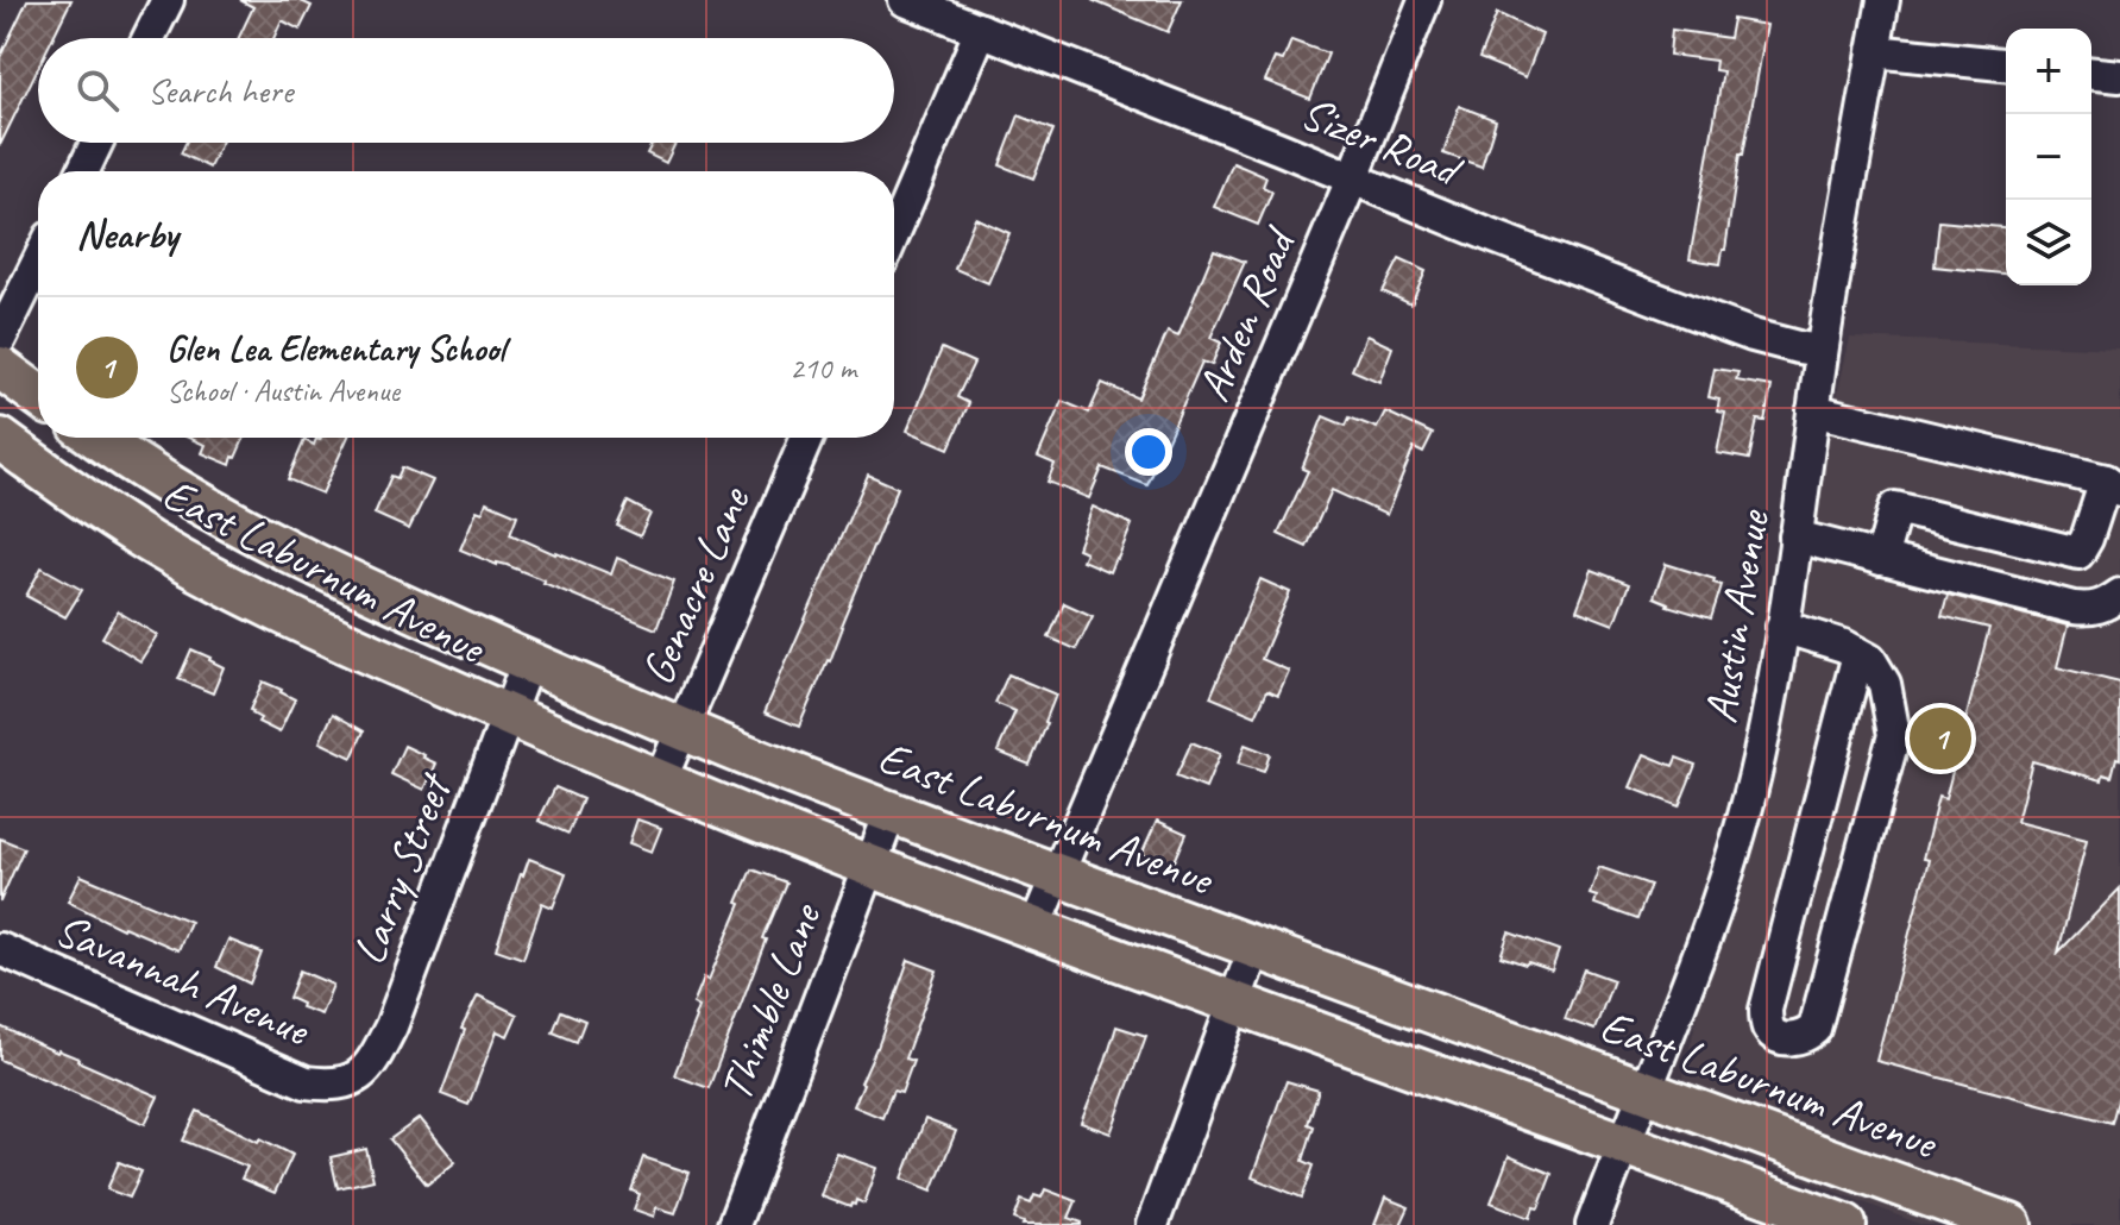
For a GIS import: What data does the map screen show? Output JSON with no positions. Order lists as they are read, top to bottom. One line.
{"streets":{"main road":["East Laburnum Avenue"],"street":["Sizer Road","Arden Road","Genacre Lane","Austin Avenue","Larry Street","Savannah Avenue","Thimble Lane"]},"crossings":[["Sizer Road","Arden Road"],["Sizer Road","Austin Avenue"],["Arden Road","East Laburnum Avenue"],["East Laburnum Avenue","Genacre Lane"],["East Laburnum Avenue","Austin Avenue"],["East Laburnum Avenue","Larry Street"],["East Laburnum Avenue","Thimble Lane"],["Larry Street","Savannah Avenue"]],"page":{"map_buttons":["+","−"],"search":"Search here","heading":"Nearby","list":[{"mark":"1","name":"Glen Lea Elementary School","note":"School · Austin Avenue","value":"210 m"}],"pins":"1"}}
